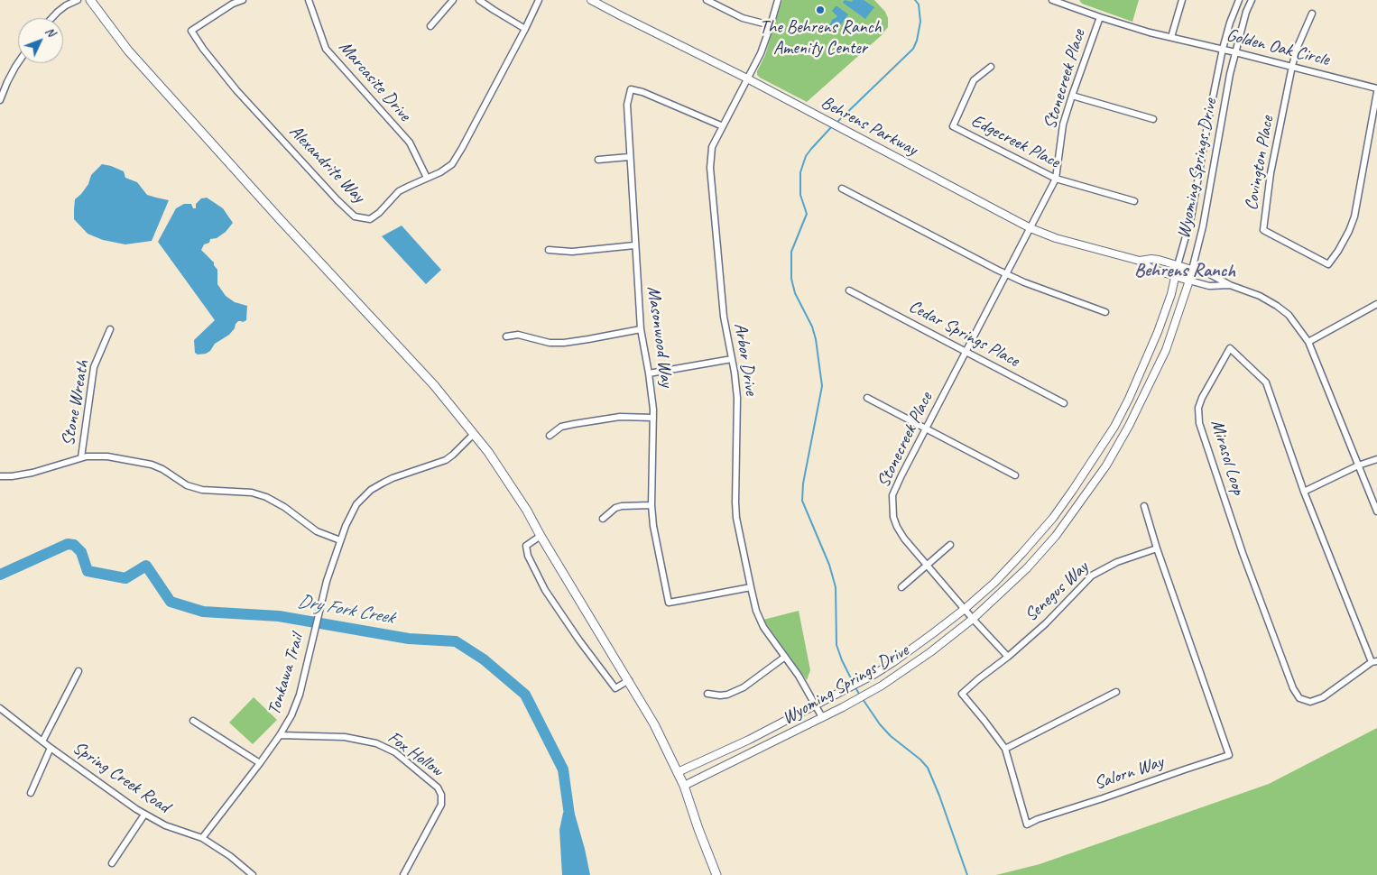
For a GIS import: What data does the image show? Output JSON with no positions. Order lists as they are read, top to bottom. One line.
{"streets":{"street":["Golden Oak Circle","Stonecreek Place","Marcasite Drive","Behrens Parkway","Edgecreek Place","Covington Place","Alexandrite Way","Wyoming Springs Drive","Cedar Springs Place","Masonwood Way","Arbor Drive","Stone Wreath","Mirasol Loop","Senegus Way","Tonkawa Trail","Fox Hollow","Salorn Way","Spring Creek Road"]},"crossings":[["Golden Oak Circle","Stonecreek Place"],["Golden Oak Circle","Covington Place"],["Golden Oak Circle","Wyoming Springs Drive"],["Stonecreek Place","Behrens Parkway"],["Stonecreek Place","Edgecreek Place"],["Stonecreek Place","Wyoming Springs Drive"],["Stonecreek Place","Cedar Springs Place"],["Marcasite Drive","Alexandrite Way"],["Behrens Parkway","Wyoming Springs Drive"],["Behrens Parkway","Arbor Drive"],["Wyoming Springs Drive","Arbor Drive"],["Masonwood Way","Arbor Drive"],["Senegus Way","Salorn Way"],["Tonkawa Trail","Fox Hollow"],["Tonkawa Trail","Spring Creek Road"]],"districts":["Behrens Ranch"],"water":["Dry Fork Creek"],"places":["The Behrens Ranch Amenity Center"],"north":"top right"}
